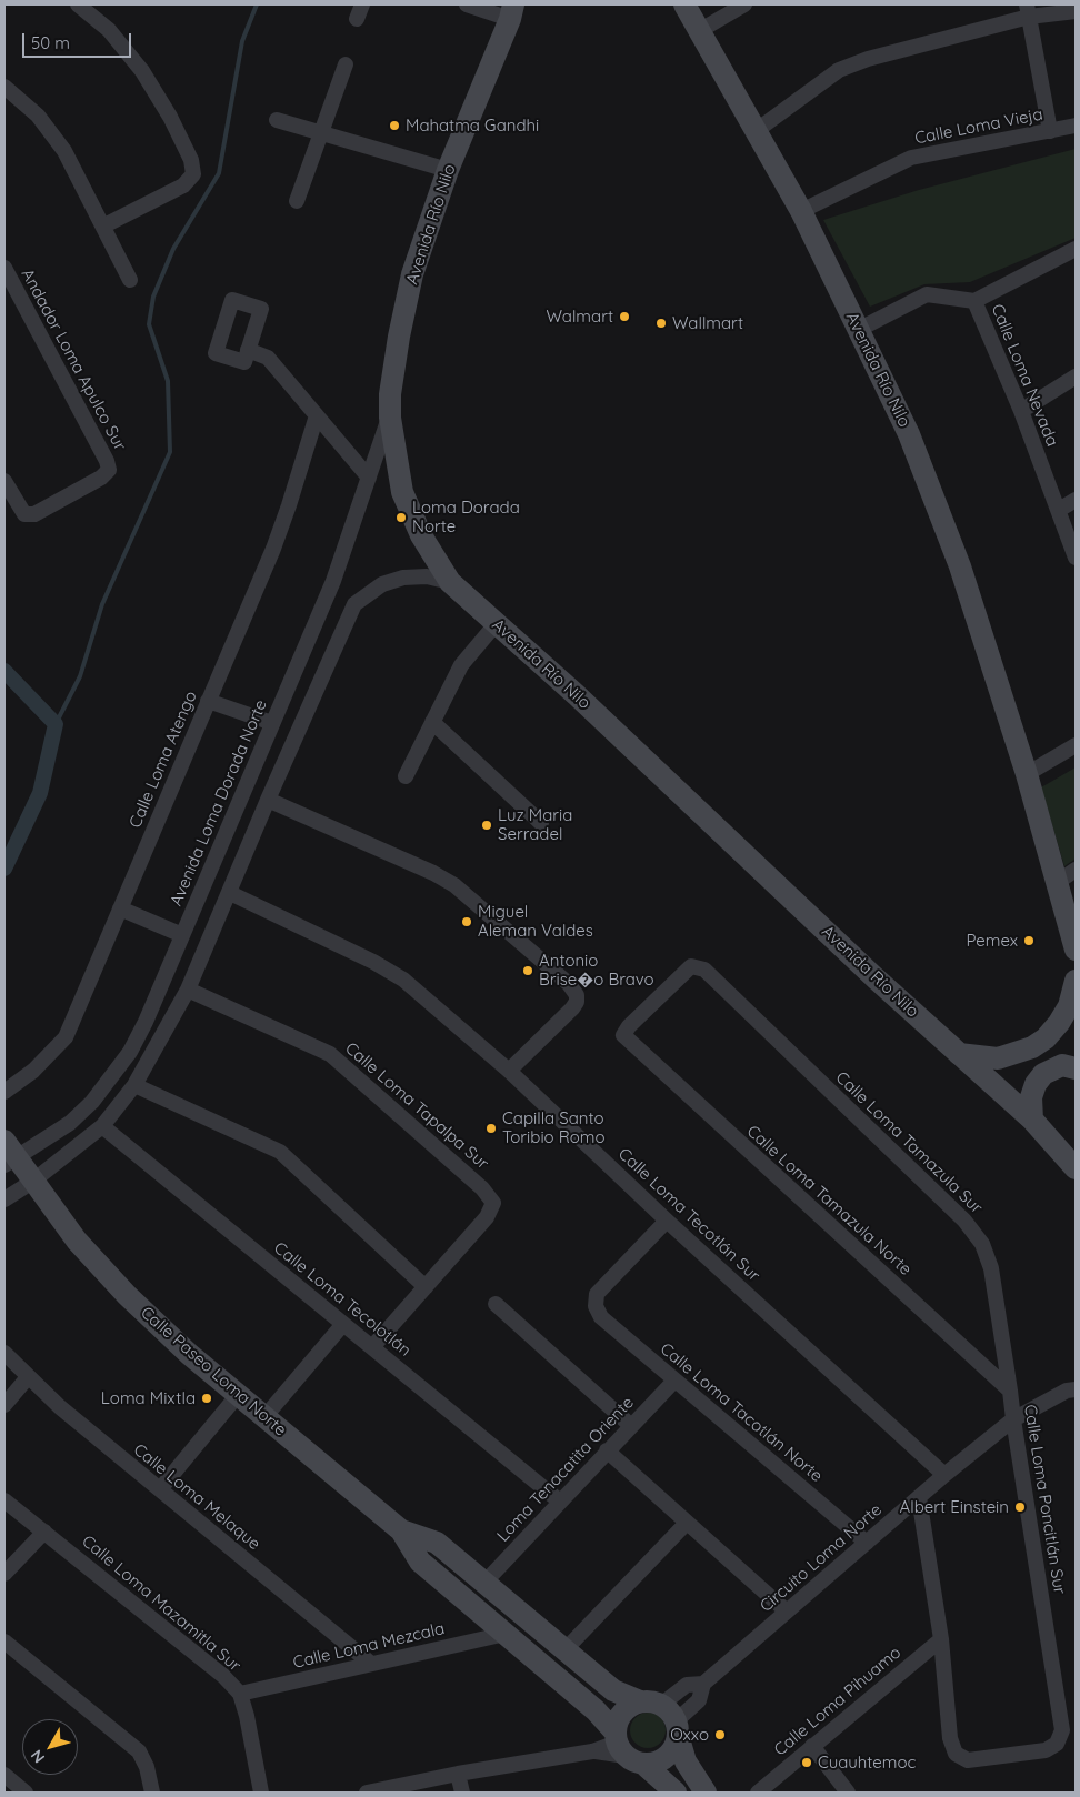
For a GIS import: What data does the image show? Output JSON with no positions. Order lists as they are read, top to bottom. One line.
{"streets":{"main road":["Avenida Río Nilo","Calle Paseo Loma Norte"],"street":["Calle Loma Vieja","Andador Loma Apulco Sur","Calle Loma Nevada","Calle Loma Atengo","Avenida Loma Dorada Norte","Calle Loma Tapalpa Sur","Calle Loma Tamazula Sur","Calle Loma Tamazula Norte","Calle Loma Tecotlán Sur","Calle Loma Tecolotlán","Calle Loma Tacotlán Norte","Loma Tenacatita Oriente","Calle Loma Melaque","Calle Loma Poncitlán Sur","Circuito Loma Norte","Calle Loma Mazamitla Sur","Calle Loma Mezcala","Calle Loma Pihuamo"]},"crossings":[["Calle Loma Vieja","Avenida Río Nilo"],["Avenida Río Nilo","Avenida Loma Dorada Norte"],["Avenida Loma Dorada Norte","Calle Paseo Loma Norte"],["Calle Loma Tamazula Sur","Calle Loma Tamazula Norte"],["Calle Loma Tamazula Sur","Calle Loma Poncitlán Sur"],["Calle Loma Tamazula Norte","Calle Loma Poncitlán Sur"],["Calle Loma Tecotlán Sur","Calle Loma Tacotlán Norte"],["Calle Loma Tecotlán Sur","Circuito Loma Norte"],["Calle Loma Tecolotlán","Loma Tenacatita Oriente"],["Calle Paseo Loma Norte","Loma Tenacatita Oriente"],["Calle Paseo Loma Norte","Circuito Loma Norte"],["Calle Paseo Loma Norte","Calle Loma Mezcala"],["Calle Loma Tacotlán Norte","Loma Tenacatita Oriente"],["Calle Loma Tacotlán Norte","Circuito Loma Norte"],["Calle Loma Melaque","Calle Loma Mezcala"],["Calle Loma Poncitlán Sur","Circuito Loma Norte"],["Calle Loma Poncitlán Sur","Calle Loma Pihuamo"],["Calle Loma Mazamitla Sur","Calle Loma Mezcala"]],"places":["Mahatma Gandhi","Walmart","Wallmart","Loma Dorada Norte","Luz Maria Serradel","Miguel Aleman Valdes","Pemex","Antonio Brise�o Bravo","Capilla Santo Toribio Romo","Loma Mixtla","Albert Einstein","Oxxo","Cuauhtemoc"],"scale_bar":"50 m","north":"bottom left"}
